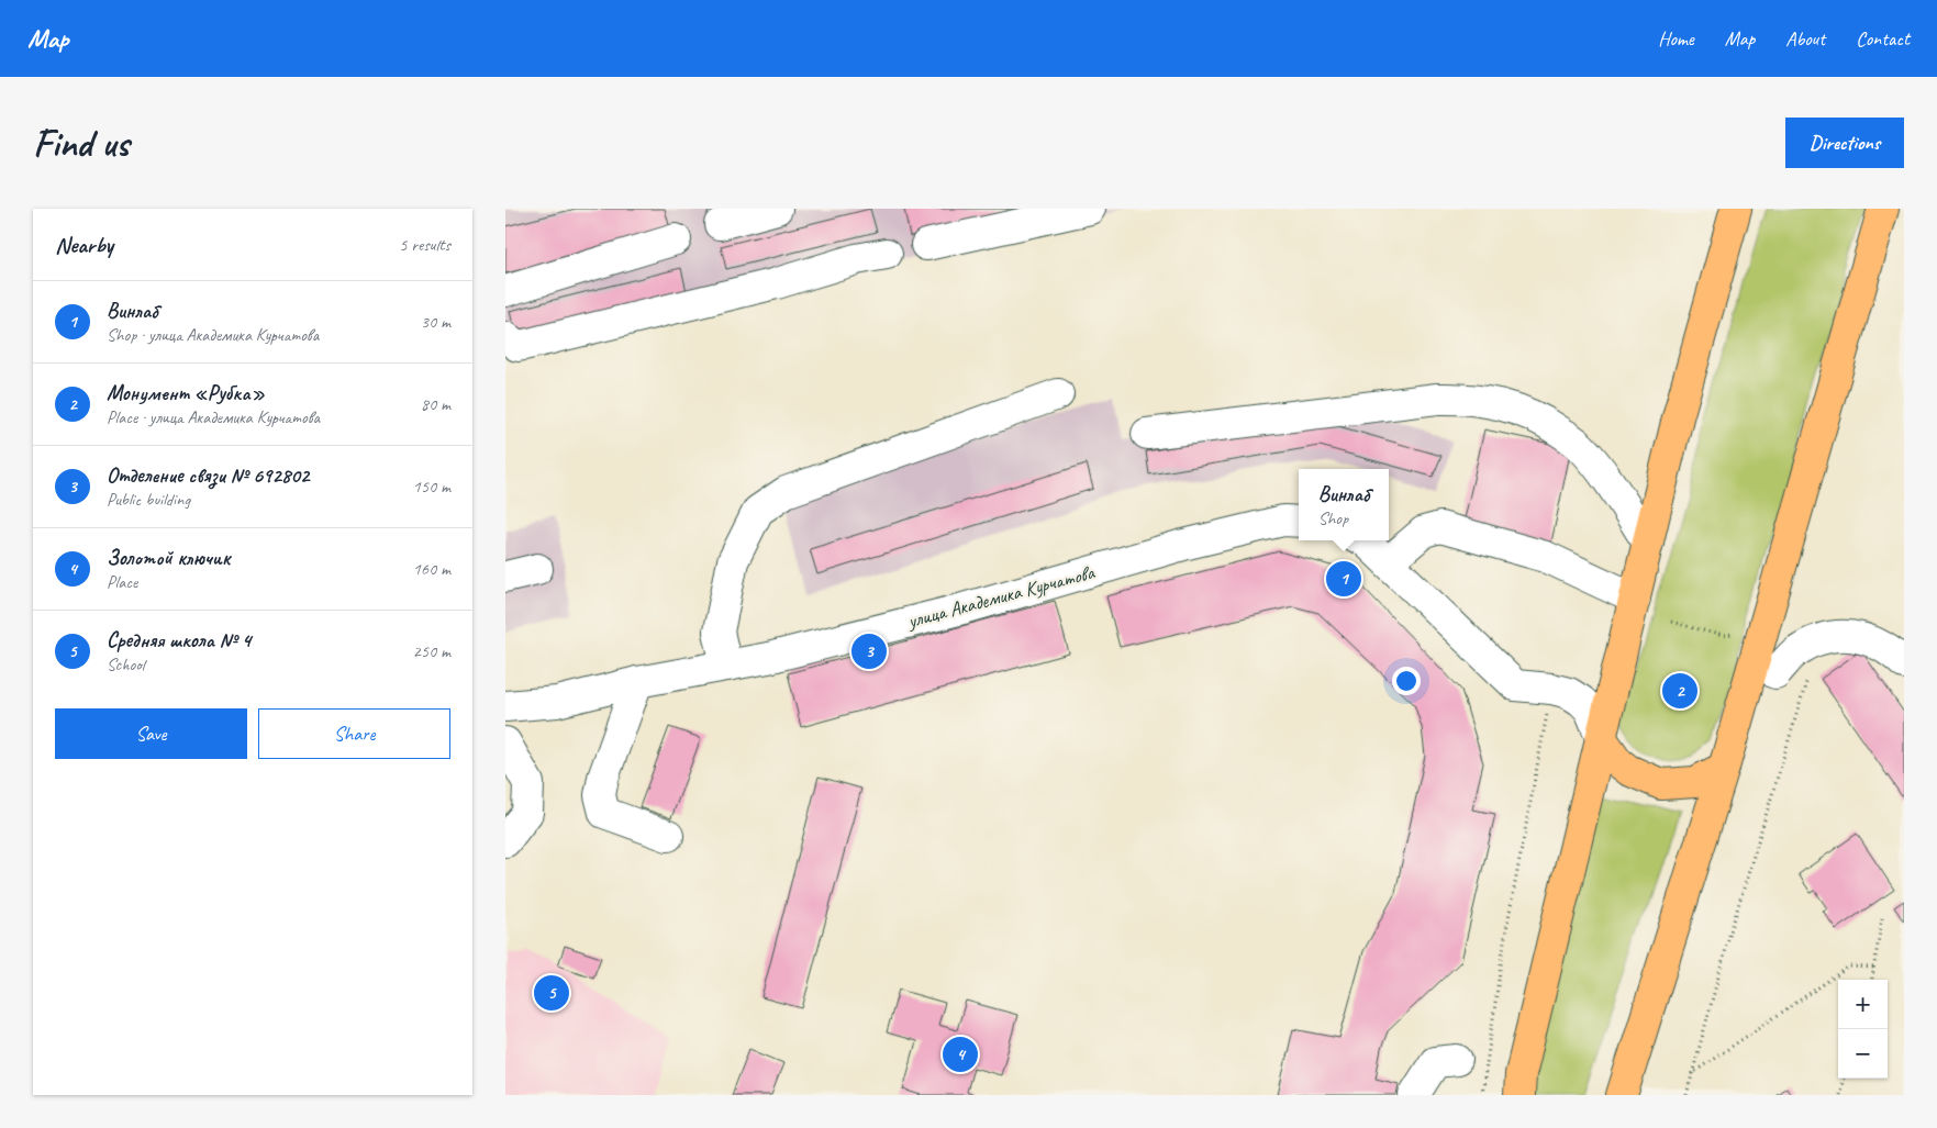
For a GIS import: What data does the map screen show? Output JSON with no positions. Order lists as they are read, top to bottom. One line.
{"streets":{"street":["улица Академика Курчатова"]},"page":{"header":"Map","nav":["Home","Map","About","Contact"],"buttons":["Directions",["Save","Share"]],"title":"Find us","heading":["Nearby","5 results"],"list":[{"mark":"1","name":"Винлаб","note":"Shop · улица Академика Курчатова","value":"30 m"},{"mark":"2","name":"Монумент «Рубка»","note":"Place · улица Академика Курчатова","value":"80 m"},{"mark":"3","name":"Отделение связи № 692802","note":"Public building","value":"150 m"},{"mark":"4","name":"Золотой ключик","note":"Place","value":"160 m"},{"mark":"5","name":"Средняя школа № 4","note":"School","value":"250 m"}],"popup":["Винлаб","Shop"],"pins":["1","3","2","5","4"],"map_buttons":["+","−"]}}
